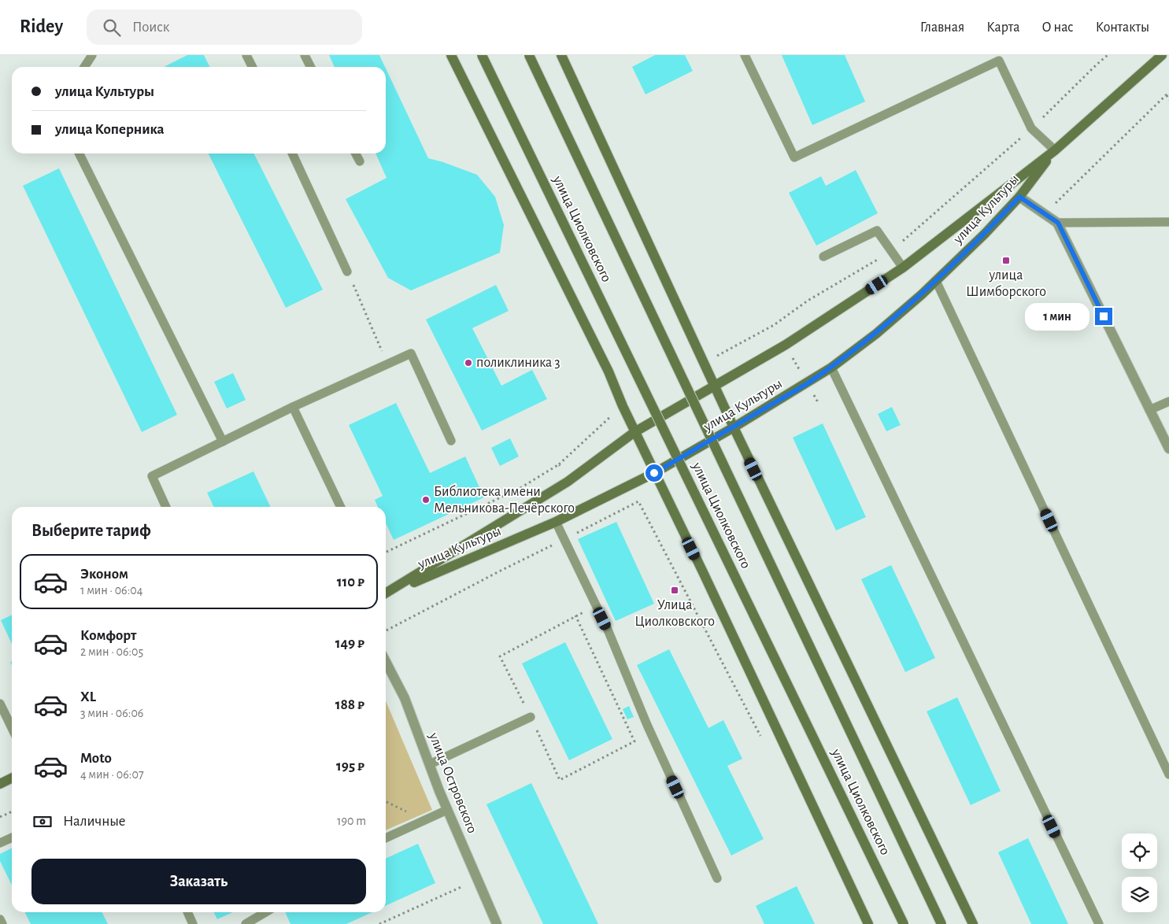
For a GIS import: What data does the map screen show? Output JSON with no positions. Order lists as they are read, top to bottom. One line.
{"streets":{"main road":["улица Культуры","улица Циолковского"],"street":["улица Островского"]},"places":{"transit":["улица Шимборского","Улица Циолковского"],"other":["поликлиника 3","Библиотека имени Мельникова-Печёрского"]},"page":{"header":"Ridey","search":"Поиск","nav":["Главная","Карта","О нас","Контакты"],"banner":["улица Культуры","улица Коперника"],"bubble":"1 мин","heading":"Выберите тариф","list":[{"name":"Эконом","note":"1 мин · 06:04","value":"110 ₽"},{"name":"Комфорт","note":"2 мин · 06:05","value":"149 ₽"},{"name":"XL","note":"3 мин · 06:06","value":"188 ₽"},{"name":"Moto","note":"4 мин · 06:07","value":"195 ₽"}],"pay":["Наличные","190 m"],"buttons":"Заказать"}}
